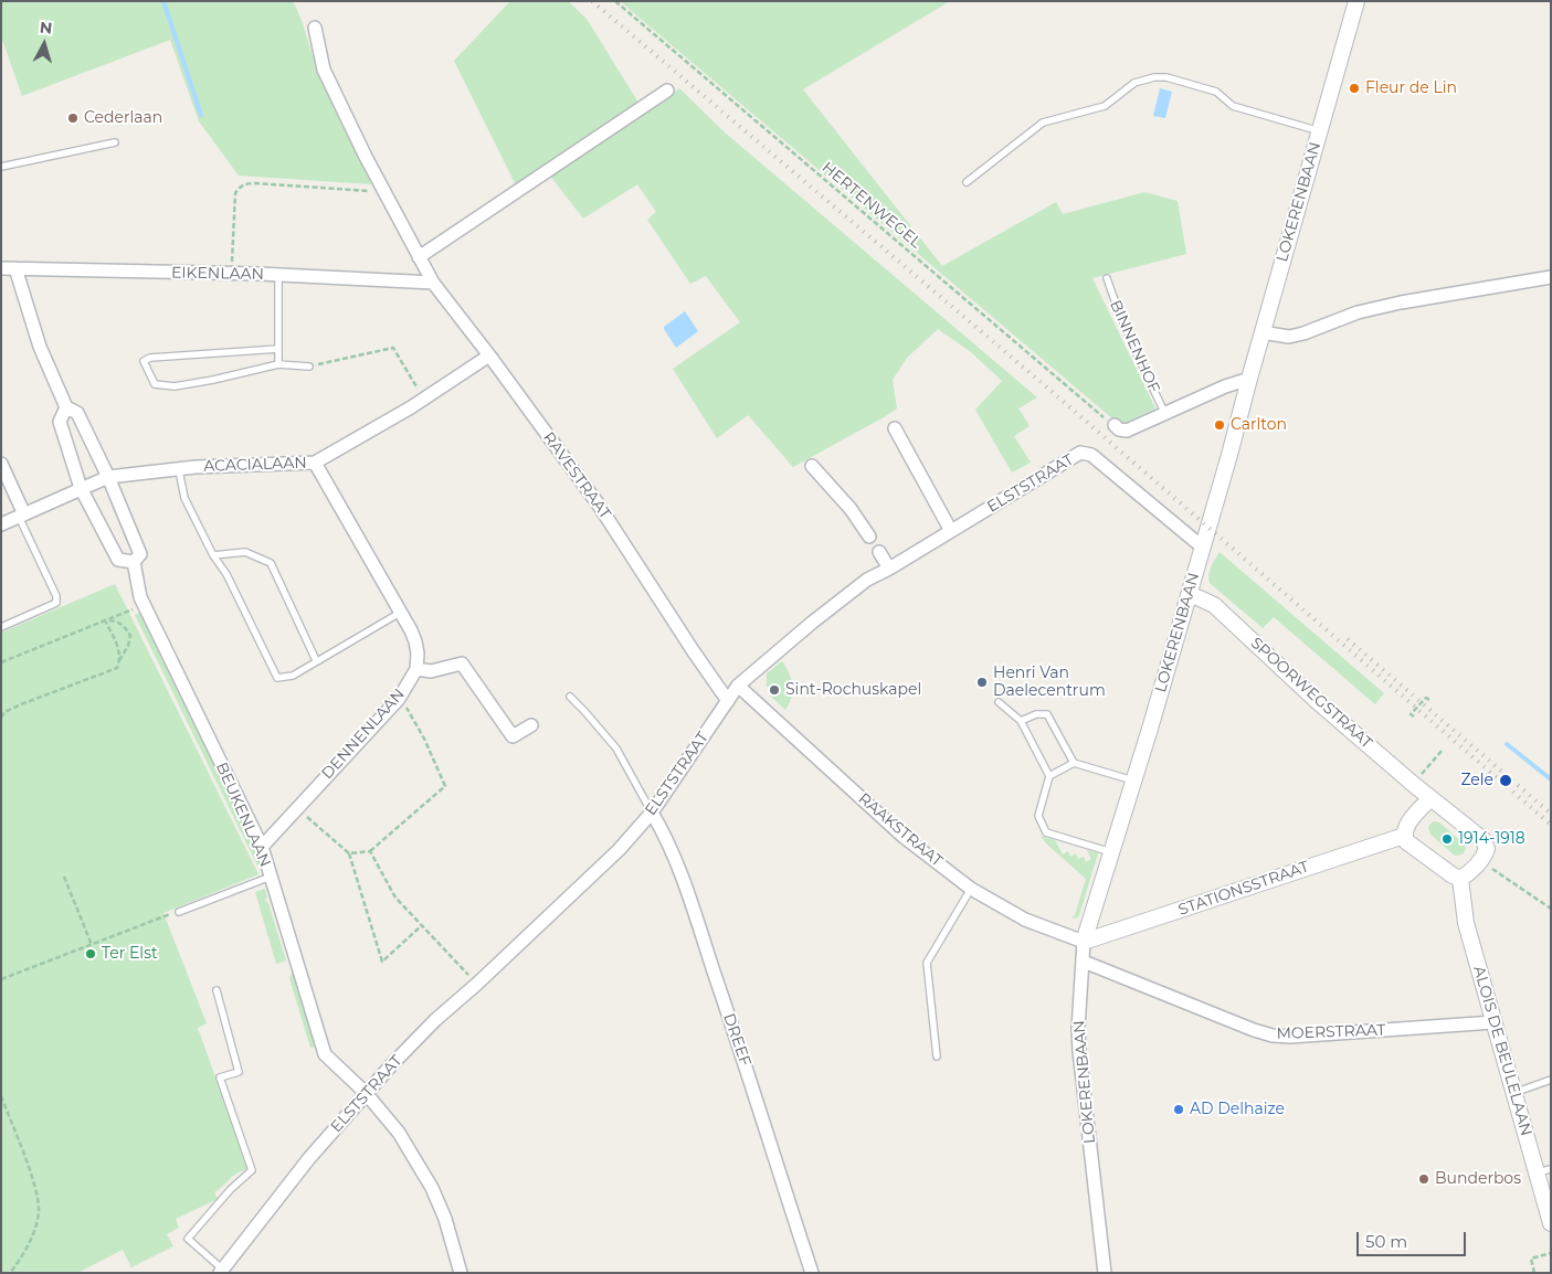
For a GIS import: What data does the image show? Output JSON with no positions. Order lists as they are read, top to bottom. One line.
{"streets":{"street":["LOKERENBAAN","EIKENLAAN","ACACIALAAN","RAVESTRAAT","ELSTSTRAAT","SPOORWEGSTRAAT","DENNENLAAN","BEUKENLAAN","RAAKSTRAAT","STATIONSSTRAAT","MOERSTRAAT","DREEF","ALOIS DE BEULELAAN"],"lane":["BINNENHOF"],"path":["HERTENWEGEL"]},"crossings":[["LOKERENBAAN","ELSTSTRAAT"],["LOKERENBAAN","SPOORWEGSTRAAT"],["LOKERENBAAN","RAAKSTRAAT"],["LOKERENBAAN","STATIONSSTRAAT"],["LOKERENBAAN","MOERSTRAAT"],["EIKENLAAN","RAVESTRAAT"],["EIKENLAAN","BEUKENLAAN"],["ACACIALAAN","RAVESTRAAT"],["ACACIALAAN","BEUKENLAAN"],["RAVESTRAAT","ELSTSTRAAT"],["ELSTSTRAAT","BEUKENLAAN"],["ELSTSTRAAT","RAAKSTRAAT"],["ELSTSTRAAT","DREEF"],["DENNENLAAN","BEUKENLAAN"],["RAAKSTRAAT","STATIONSSTRAAT"],["MOERSTRAAT","ALOIS DE BEULELAAN"]],"places":["Fleur de Lin","Cederlaan","Carlton","Henri Van Daelecentrum","Sint-Rochuskapel","Zele","1914-1918","Ter Elst","AD Delhaize","Bunderbos"],"scale_bar":"50 m","north":"top"}
